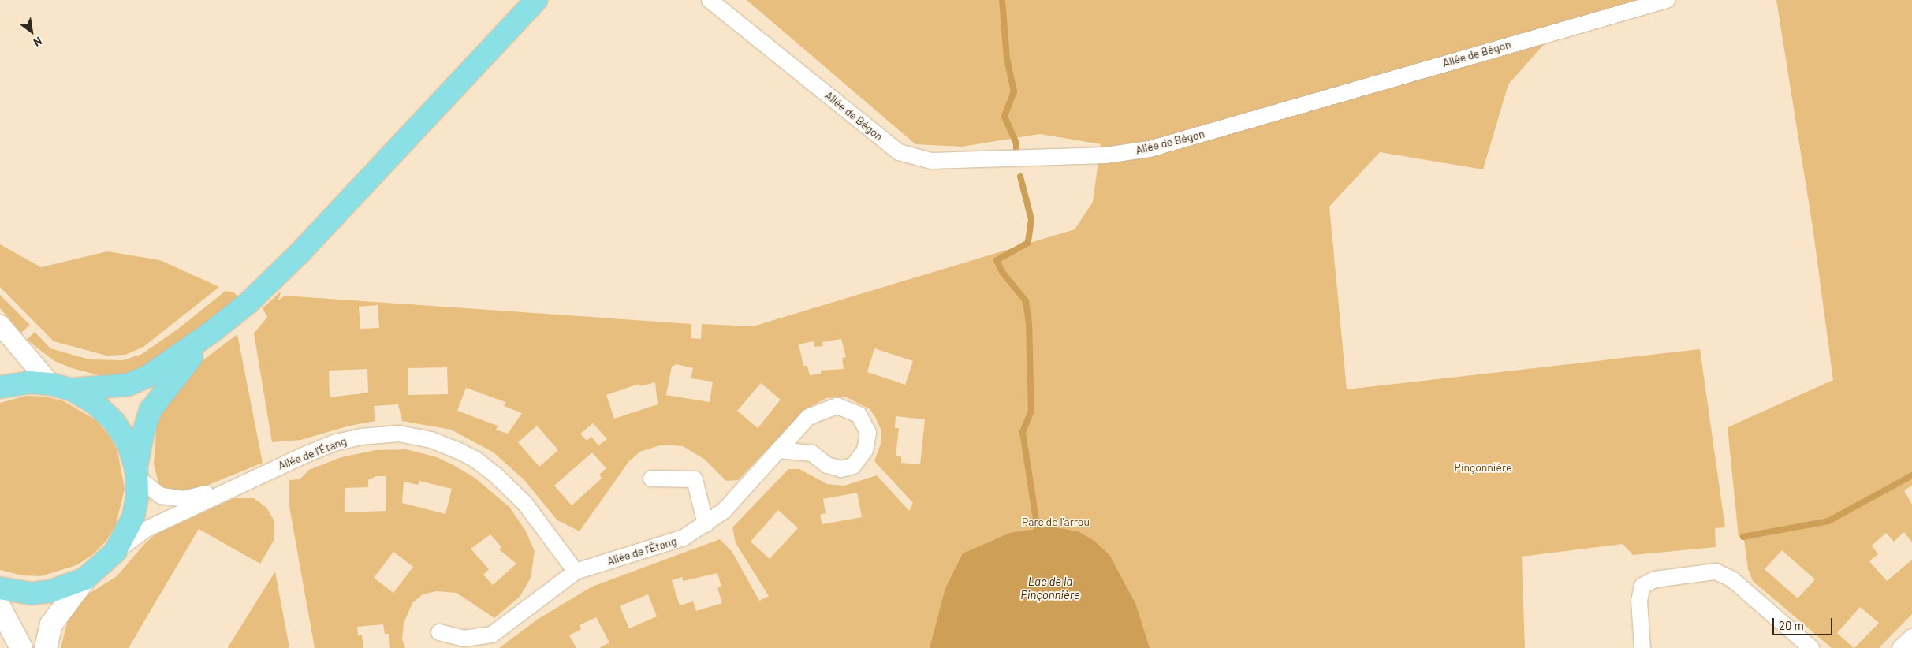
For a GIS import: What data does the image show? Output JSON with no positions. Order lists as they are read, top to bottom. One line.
{"streets":{"street":["Allée de Bégon","Allée de l'Étang"]},"water":["Lac de la Pinçonnière"],"parks":["Pinçonnière","Parc de l'arrou"],"scale_bar":"20 m","north":"bottom right"}
